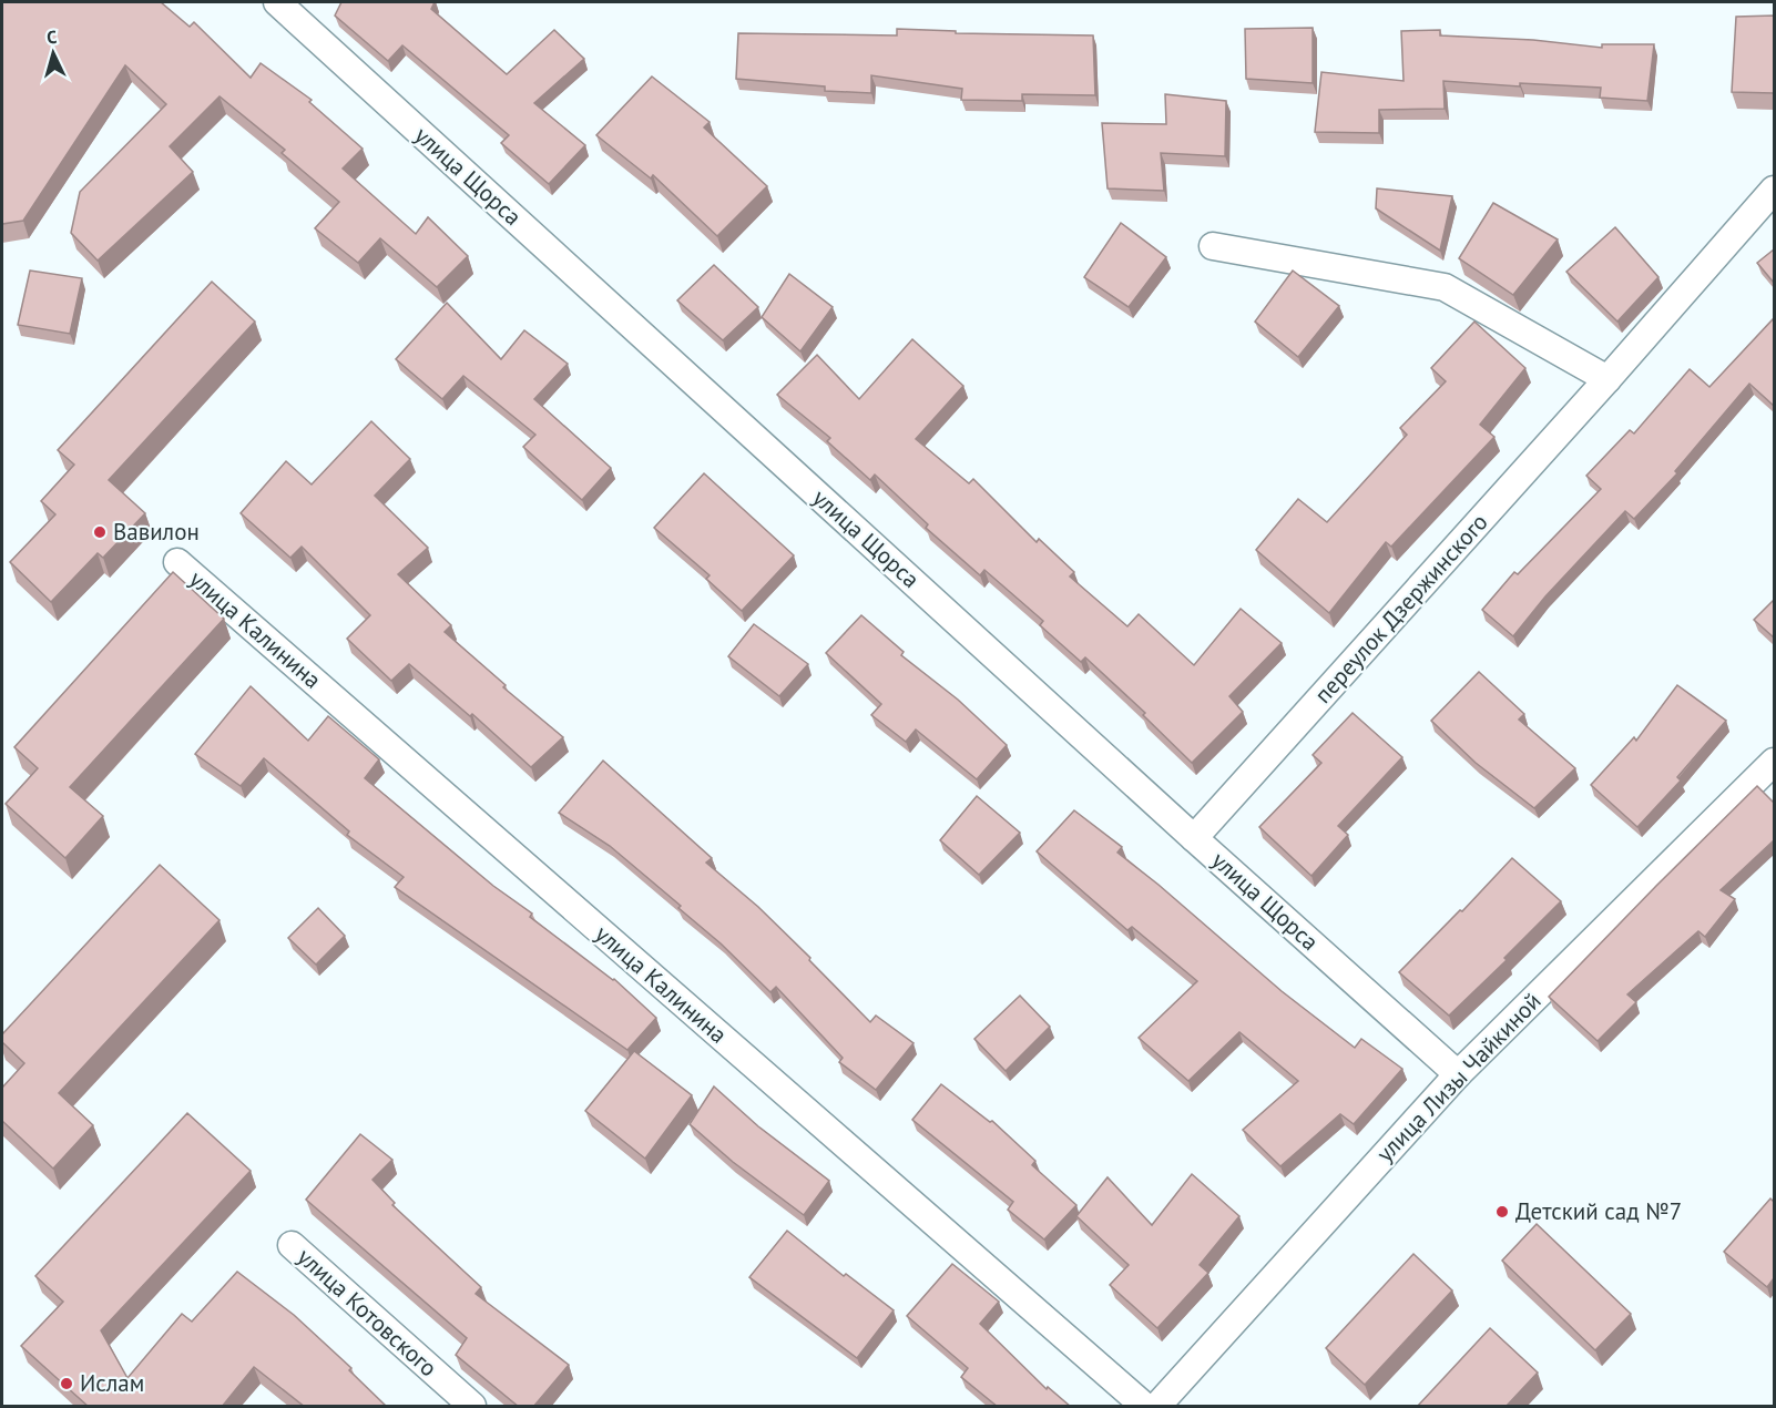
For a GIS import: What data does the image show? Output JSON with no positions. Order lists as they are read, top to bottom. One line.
{"streets":{"street":["улица Щорса","переулок Дзержинского","улица Калинина","улица Лизы Чайкиной","улица Котовского"]},"crossings":[["улица Щорса","переулок Дзержинского"],["улица Щорса","улица Лизы Чайкиной"]],"places":["Вавилон","Детский сад №7","Ислам"],"north":"top"}
